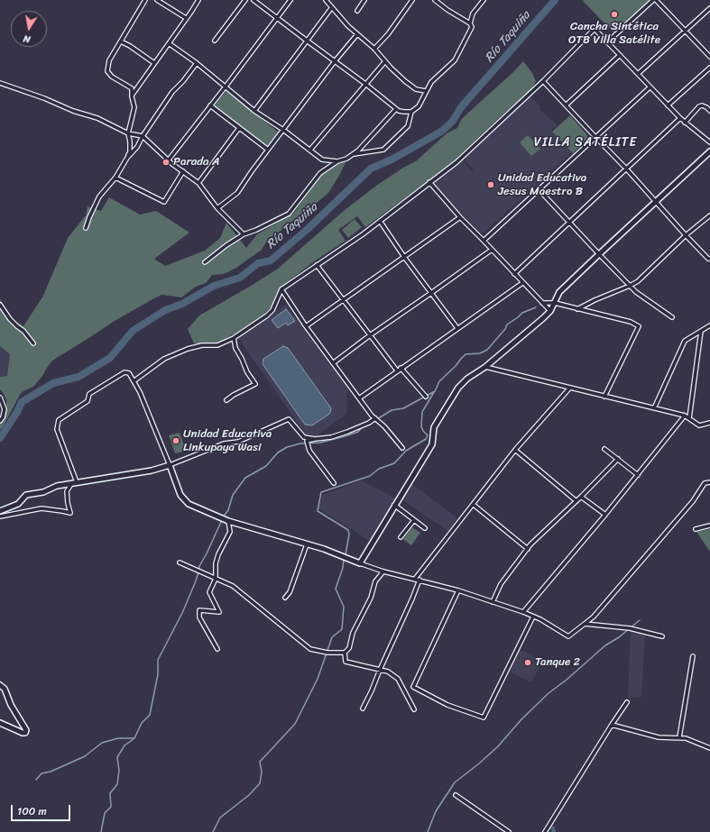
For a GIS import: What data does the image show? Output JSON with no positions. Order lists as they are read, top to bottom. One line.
{"districts":["VILLA SATÉLITE"],"water":["Río Taquiña"],"places":["Cancha Sintética OTB Villa Satélite","Parada A","Unidad Educativa Jesus Maestro B","Unidad Educativa Linkupaya Wasi","Tanque 2"],"scale_bar":"100 m","north":"bottom"}
